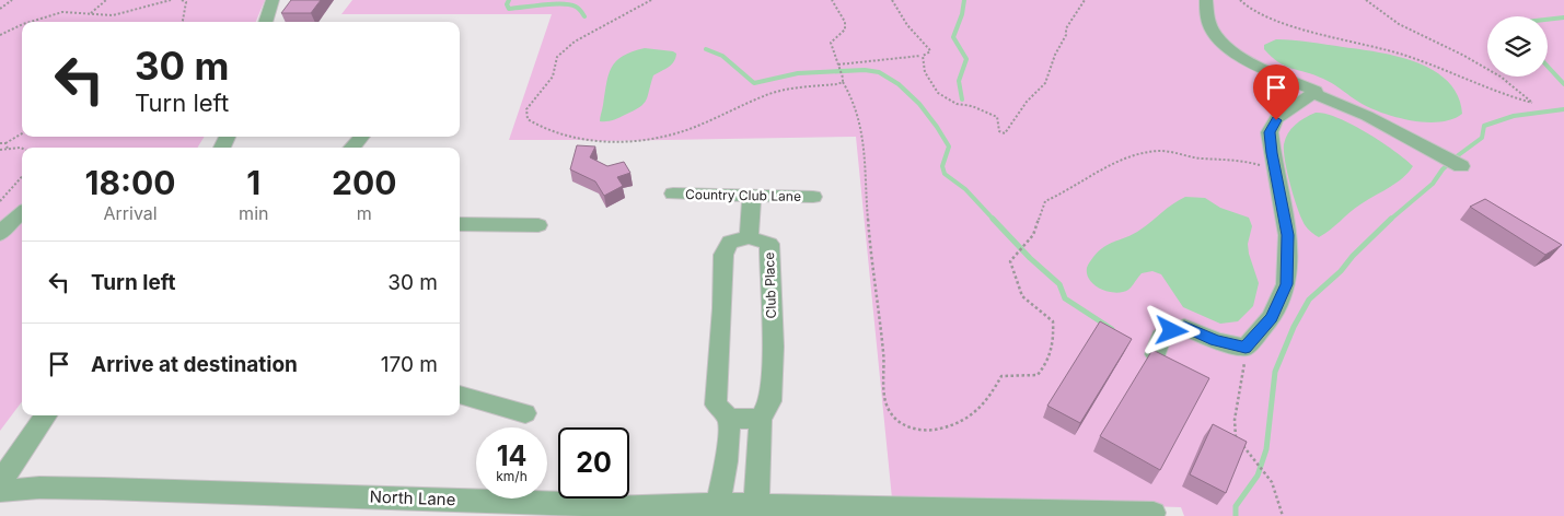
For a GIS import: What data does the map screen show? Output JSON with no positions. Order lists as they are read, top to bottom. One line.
{"streets":{"street":["Country Club Lane","Club Place","North Lane"]},"crossings":[["Club Place","North Lane"]],"page":{"turn":["30 m","Turn left"],"eta":["18:00","Arrival","1","min","200","m"],"list":[{"name":"Turn left","value":"30 m"},{"name":"Arrive at destination","value":"170 m"}],"speed":"14 km/h","limit":"20"}}
